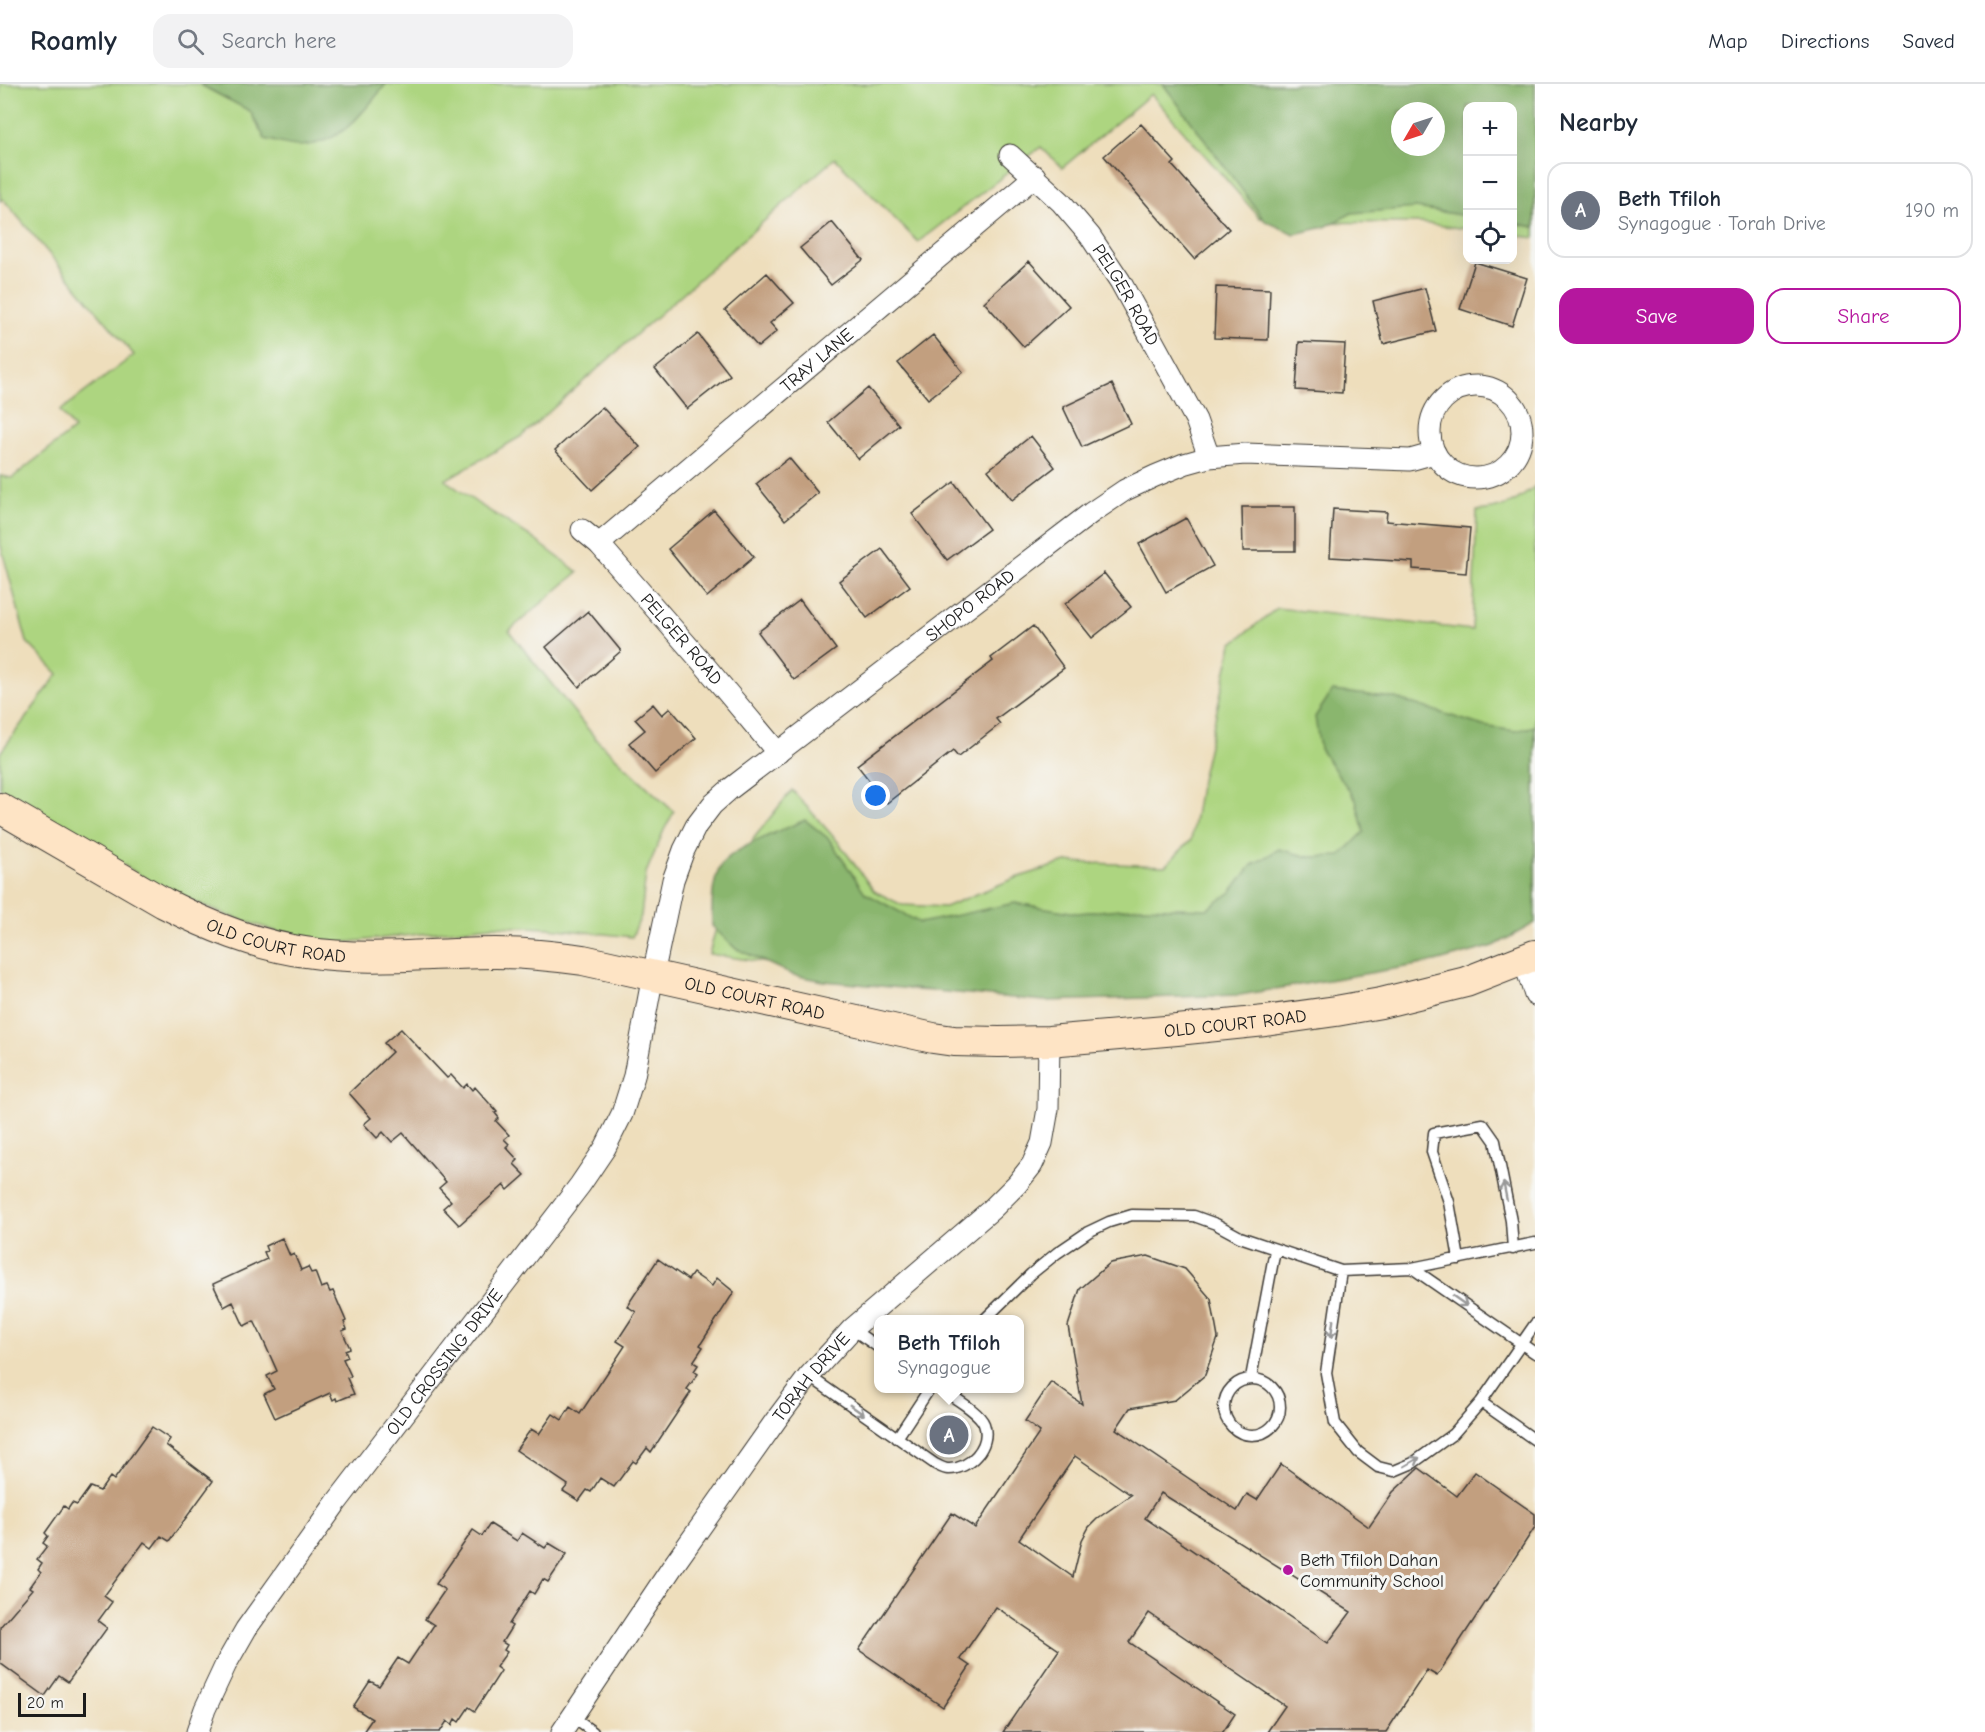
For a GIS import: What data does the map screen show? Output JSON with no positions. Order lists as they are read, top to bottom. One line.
{"streets":{"main road":["OLD COURT ROAD"],"street":["PELGER ROAD","TRAY LANE","SHOPO ROAD","OLD CROSSING DRIVE","TORAH DRIVE"]},"crossings":[["PELGER ROAD","TRAY LANE"],["PELGER ROAD","SHOPO ROAD"],["SHOPO ROAD","OLD COURT ROAD"],["SHOPO ROAD","OLD CROSSING DRIVE"],["OLD COURT ROAD","OLD CROSSING DRIVE"],["OLD COURT ROAD","TORAH DRIVE"]],"places":["Beth Tfiloh Dahan Community School"],"scale_bar":"20 m","north":"bottom left","page":{"header":"Roamly","search":"Search here","nav":["Map","Directions","Saved"],"heading":"Nearby","map_buttons":["+","−"],"list":[{"mark":"A","name":"Beth Tfiloh","note":"Synagogue · Torah Drive","value":"190 m"}],"buttons":["Save","Share"],"popup":["Beth Tfiloh","Synagogue"],"pins":"A","scale":"20 m"}}
